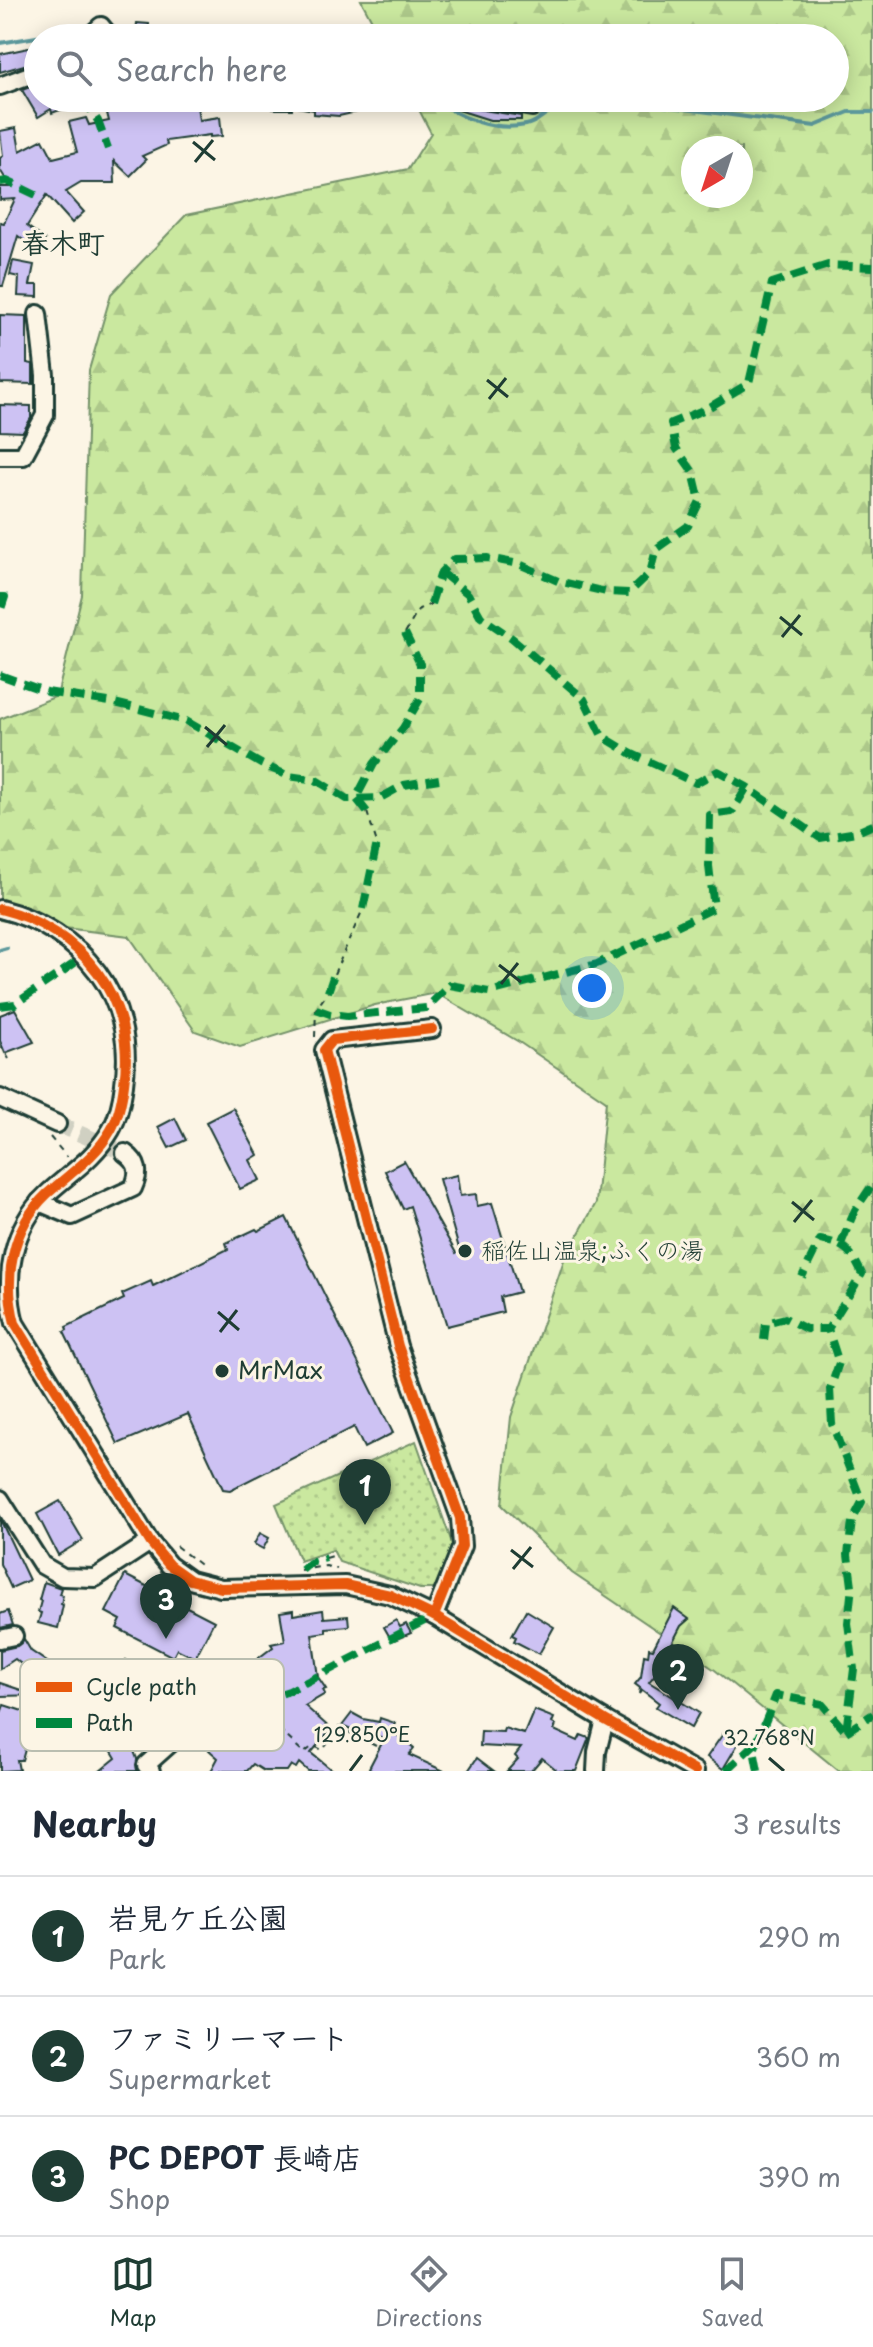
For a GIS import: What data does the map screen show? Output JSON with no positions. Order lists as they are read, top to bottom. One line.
{"districts":["春木町"],"places":["稲佐山温泉;ふくの湯","MrMax"],"legend":["Cycle path","Path"],"north":"bottom left","page":{"search":"Search here","pins":["1","3","2"],"heading":["Nearby","3 results"],"list":[{"mark":"1","name":"岩見ケ丘公園","note":"Park","value":"290 m"},{"mark":"2","name":"ファミリーマート","note":"Supermarket","value":"360 m"},{"mark":"3","name":"PC DEPOT 長崎店","note":"Shop","value":"390 m"}],"nav":["Map","Directions","Saved"]},"coordinates":["129.850°E","32.768°N"]}
